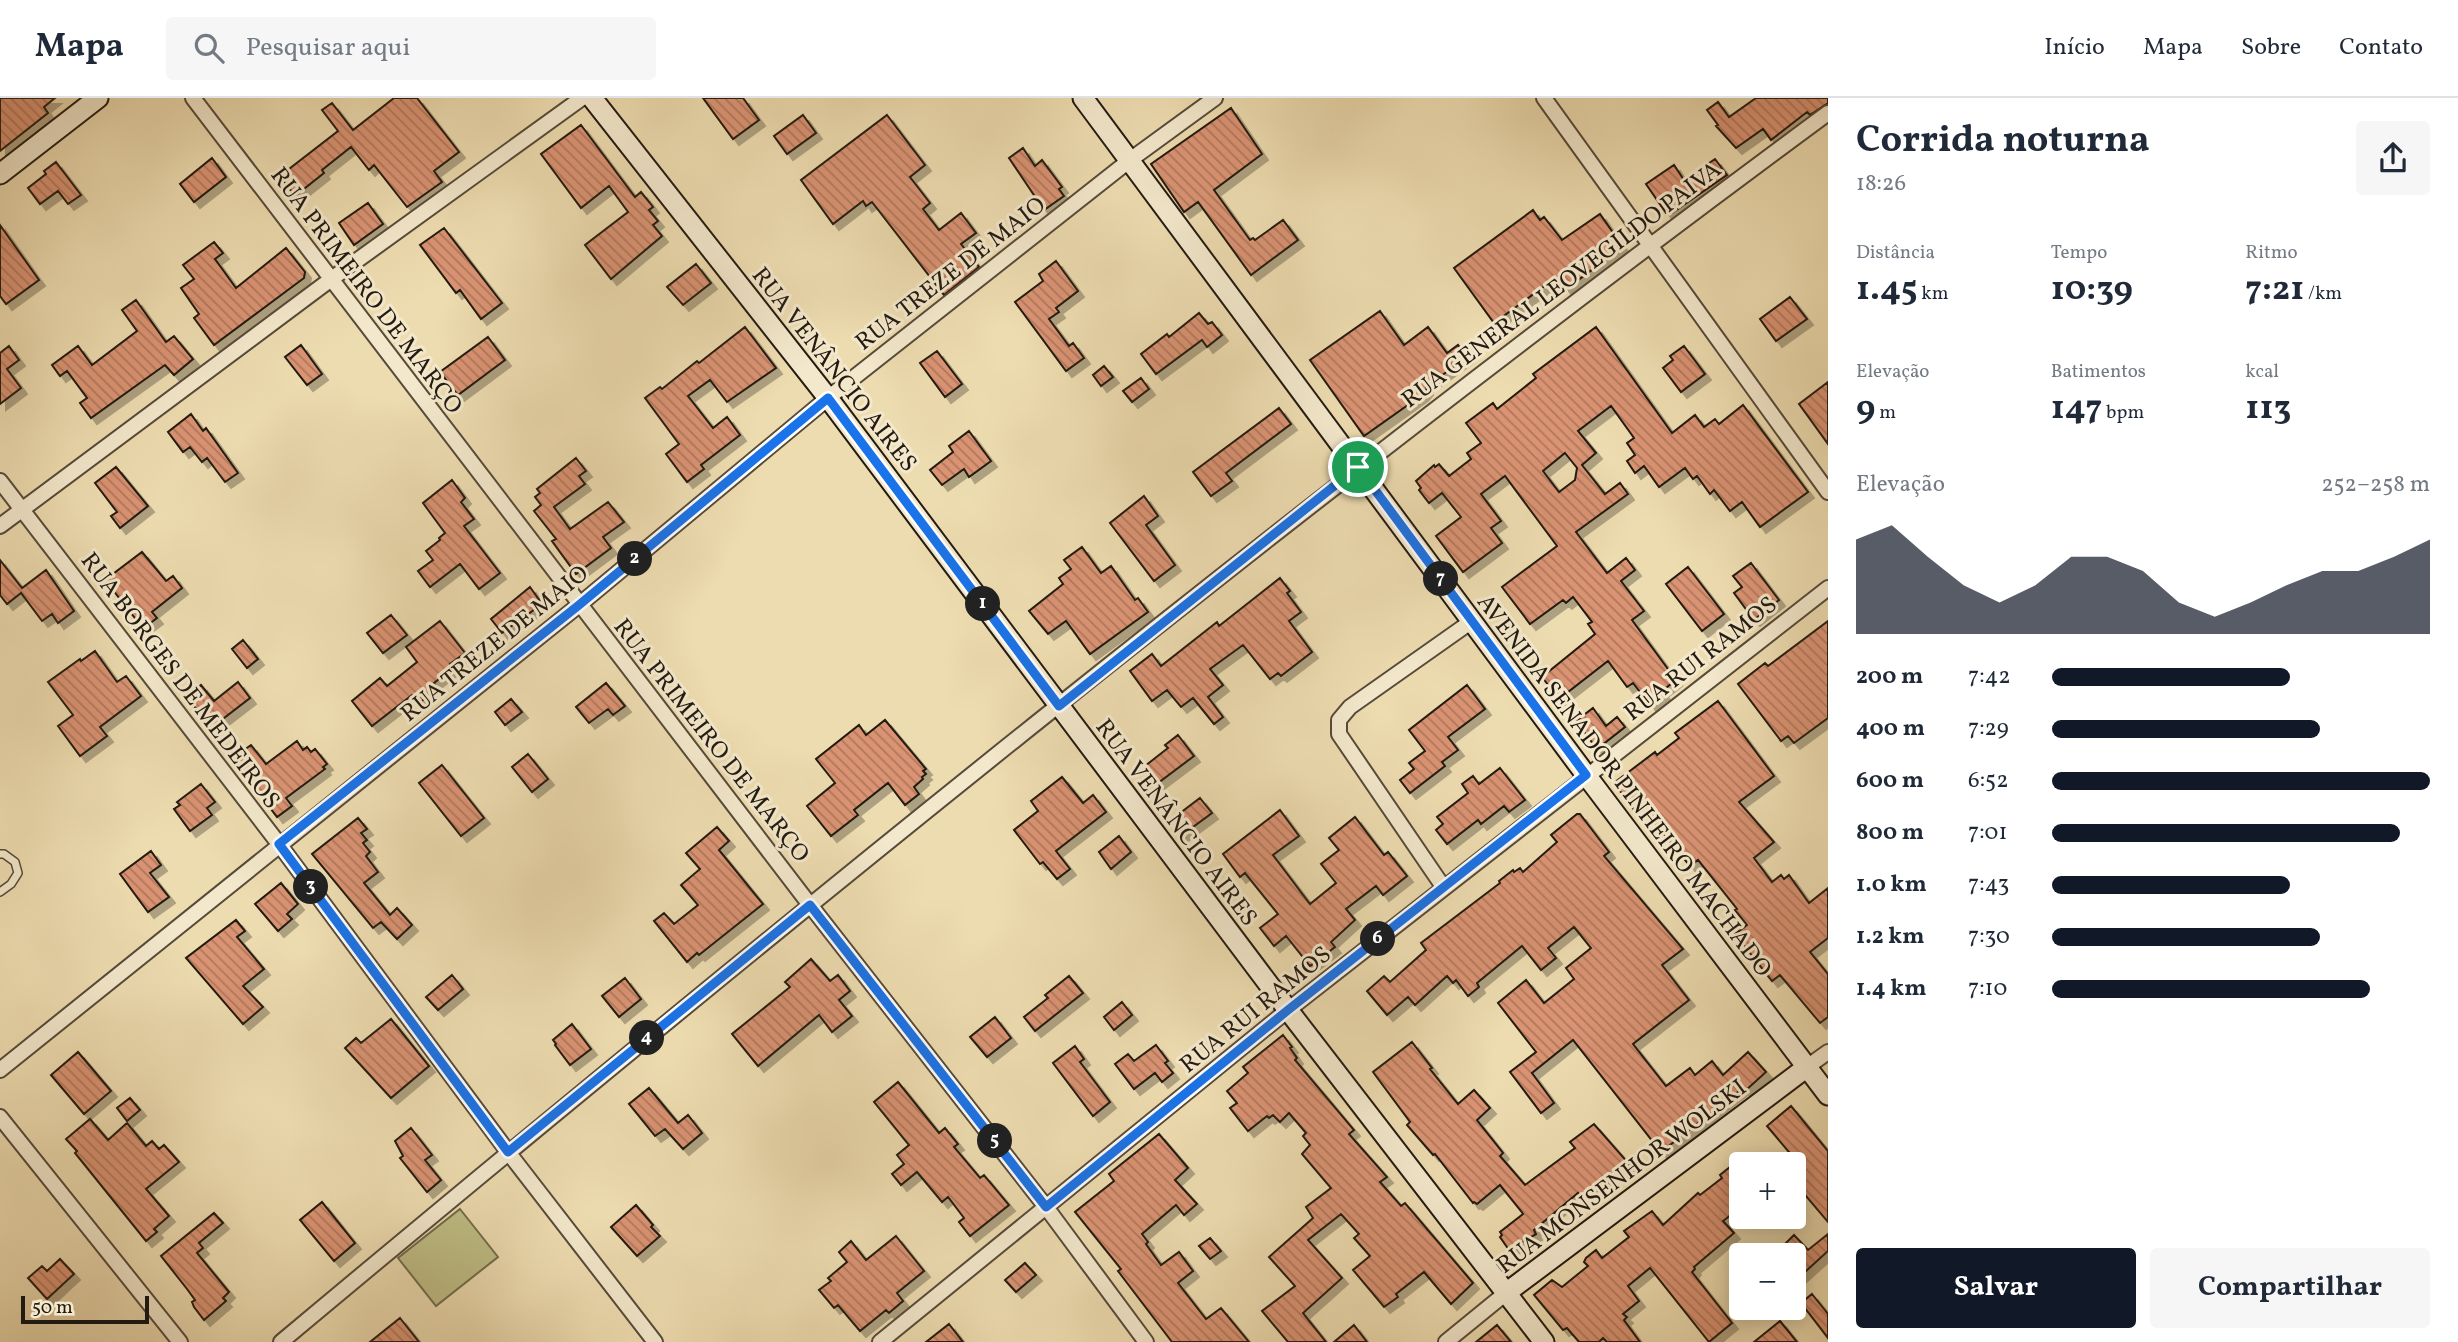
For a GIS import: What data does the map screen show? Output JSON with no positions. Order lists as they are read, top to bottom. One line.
{"streets":{"main road":["RUA VENÂNCIO AIRES","AVENIDA SENADOR PINHEIRO MACHADO","RUA MONSENHOR WOLSKI"],"street":["RUA TREZE DE MAIO","RUA GENERAL LEOVEGILDO PAIVA","RUA PRIMEIRO DE MARÇO","RUA RUI RAMOS","RUA BORGES DE MEDEIROS"]},"crossings":[["RUA TREZE DE MAIO","RUA PRIMEIRO DE MARÇO"],["RUA TREZE DE MAIO","RUA VENÂNCIO AIRES"],["RUA TREZE DE MAIO","RUA BORGES DE MEDEIROS"],["RUA TREZE DE MAIO","AVENIDA SENADOR PINHEIRO MACHADO"],["RUA GENERAL LEOVEGILDO PAIVA","RUA PRIMEIRO DE MARÇO"],["RUA GENERAL LEOVEGILDO PAIVA","RUA VENÂNCIO AIRES"],["RUA GENERAL LEOVEGILDO PAIVA","RUA BORGES DE MEDEIROS"],["RUA GENERAL LEOVEGILDO PAIVA","AVENIDA SENADOR PINHEIRO MACHADO"],["RUA PRIMEIRO DE MARÇO","RUA RUI RAMOS"],["RUA VENÂNCIO AIRES","RUA RUI RAMOS"],["RUA VENÂNCIO AIRES","RUA MONSENHOR WOLSKI"],["RUA RUI RAMOS","AVENIDA SENADOR PINHEIRO MACHADO"],["AVENIDA SENADOR PINHEIRO MACHADO","RUA MONSENHOR WOLSKI"]],"scale_bar":"50 m","page":{"header":"Mapa","search":"Pesquisar aqui","nav":["Início","Mapa","Sobre","Contato"],"heading":["Corrida noturna","18:26"],"stats":[["Distância","1.45 km"],["Tempo","10:39"],["Ritmo","7:21 /km"],["Elevação","9 m"],["Batimentos","147 bpm"],["kcal","113"]],"chart":["Elevação","252–258 m"],"pins":["2","7","1","3","6","4","5"],"list":[{"name":"200 m","note":"7:42"},{"name":"400 m","note":"7:29"},{"name":"600 m","note":"6:52"},{"name":"800 m","note":"7:01"},{"name":"1.0 km","note":"7:43"},{"name":"1.2 km","note":"7:30"},{"name":"1.4 km","note":"7:10"}],"map_buttons":["+","−"],"buttons":["Salvar","Compartilhar"],"scale":"50 m"}}
